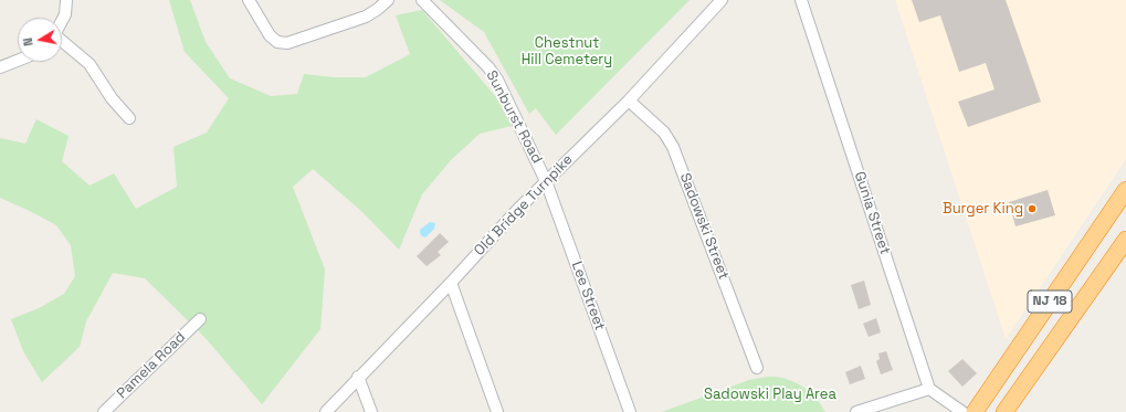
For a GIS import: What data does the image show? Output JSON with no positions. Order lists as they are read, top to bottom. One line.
{"streets":{"highway":["NJ 18"],"street":["Sunburst Road","Old Bridge Turnpike","Gunia Street","Sadowski Street","Lee Street","Pamela Road"]},"crossings":[["Sunburst Road","Old Bridge Turnpike"],["Sunburst Road","Lee Street"],["Old Bridge Turnpike","Sadowski Street"],["Old Bridge Turnpike","Lee Street"]],"parks":["Chestnut Hill Cemetery","Sadowski Play Area"],"places":["Burger King"],"north":"left"}
